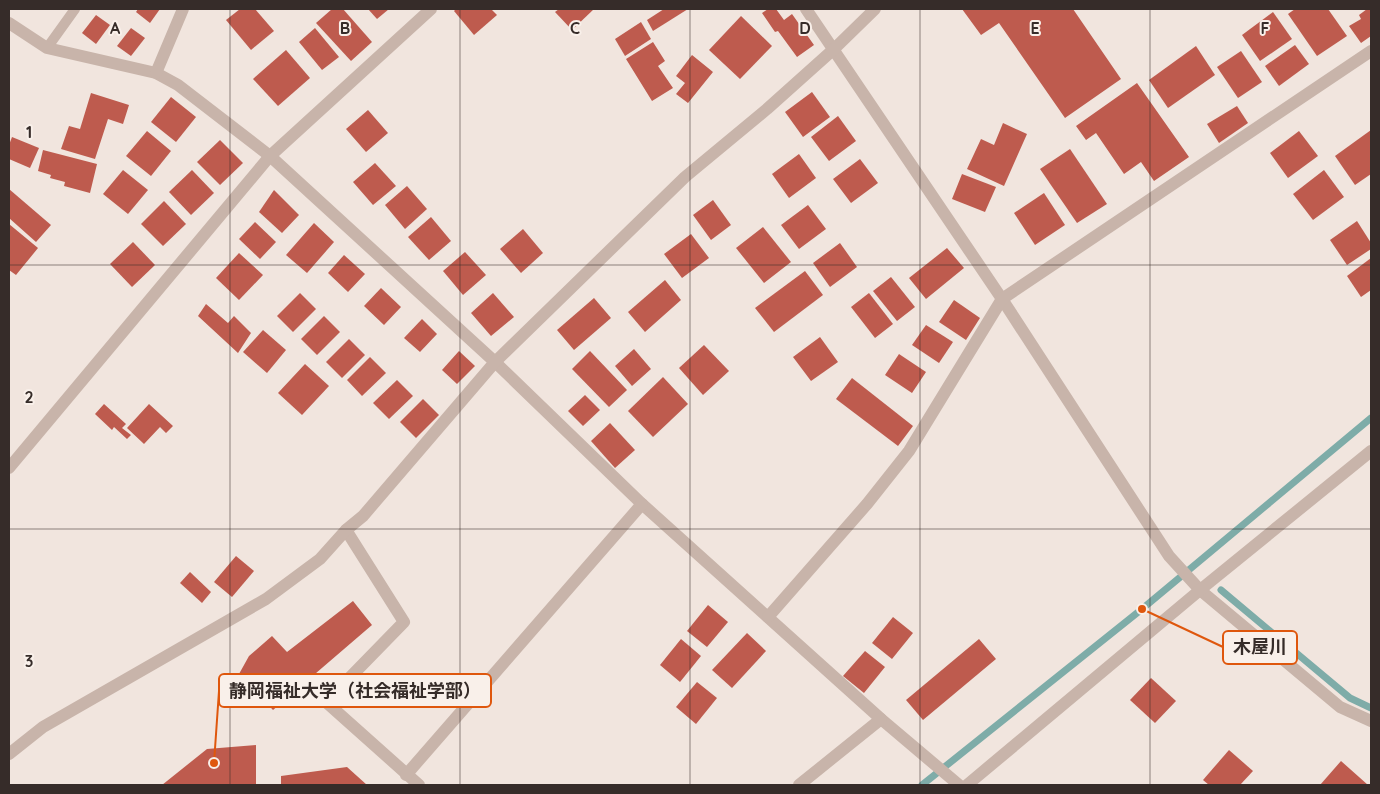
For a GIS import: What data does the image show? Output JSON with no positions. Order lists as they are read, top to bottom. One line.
{"places":["木屋川","静岡福祉大学（社会福祉学部）"],"grid":{"columns":["A","B","C","D","E","F"],"rows":["1","2","3"]}}
